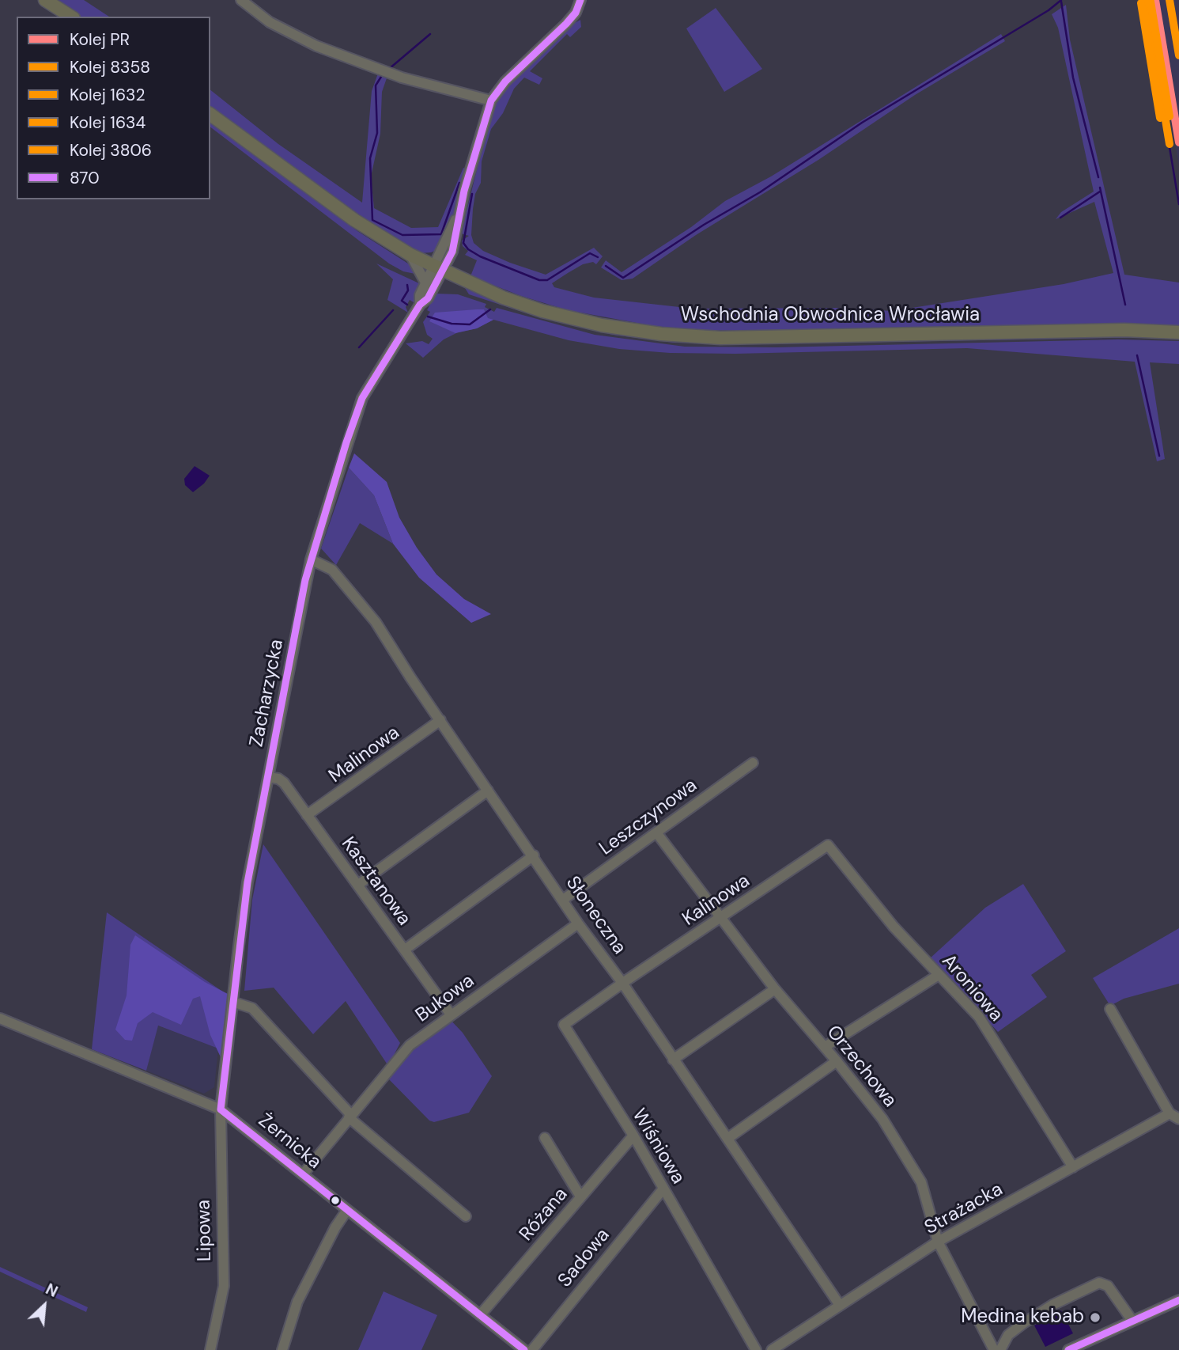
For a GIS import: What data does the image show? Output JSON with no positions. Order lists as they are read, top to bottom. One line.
{"streets":{"main road":["Wschodnia Obwodnica Wrocławia"],"street":["Zacharzycka","Malinowa","Leszczynowa","Kasztanowa","Kalinowa","Słoneczna","Aroniowa","Bukowa","Orzechowa","Żernicka","Wiśniowa","Strażacka","Różana","Lipowa","Sadowa"]},"crossings":[["Wschodnia Obwodnica Wrocławia","Zacharzycka"],["Zacharzycka","Kasztanowa"],["Zacharzycka","Słoneczna"],["Zacharzycka","Żernicka"],["Zacharzycka","Lipowa"],["Malinowa","Kasztanowa"],["Malinowa","Słoneczna"],["Leszczynowa","Słoneczna"],["Leszczynowa","Orzechowa"],["Kasztanowa","Bukowa"],["Kalinowa","Słoneczna"],["Kalinowa","Aroniowa"],["Kalinowa","Orzechowa"],["Kalinowa","Wiśniowa"],["Słoneczna","Bukowa"],["Słoneczna","Wiśniowa"],["Słoneczna","Strażacka"],["Aroniowa","Strażacka"],["Bukowa","Żernicka"],["Orzechowa","Strażacka"],["Żernicka","Różana"],["Żernicka","Lipowa"],["Wiśniowa","Różana"],["Wiśniowa","Sadowa"]],"places":["Medina kebab"],"lines":["rail line PR","rail line 1634","transit line 870","rail line 8358","rail line 1632","rail line 3806"],"legend":["Kolej PR","Kolej 8358","Kolej 1632","Kolej 1634","Kolej 3806","870"],"north":"top right"}
